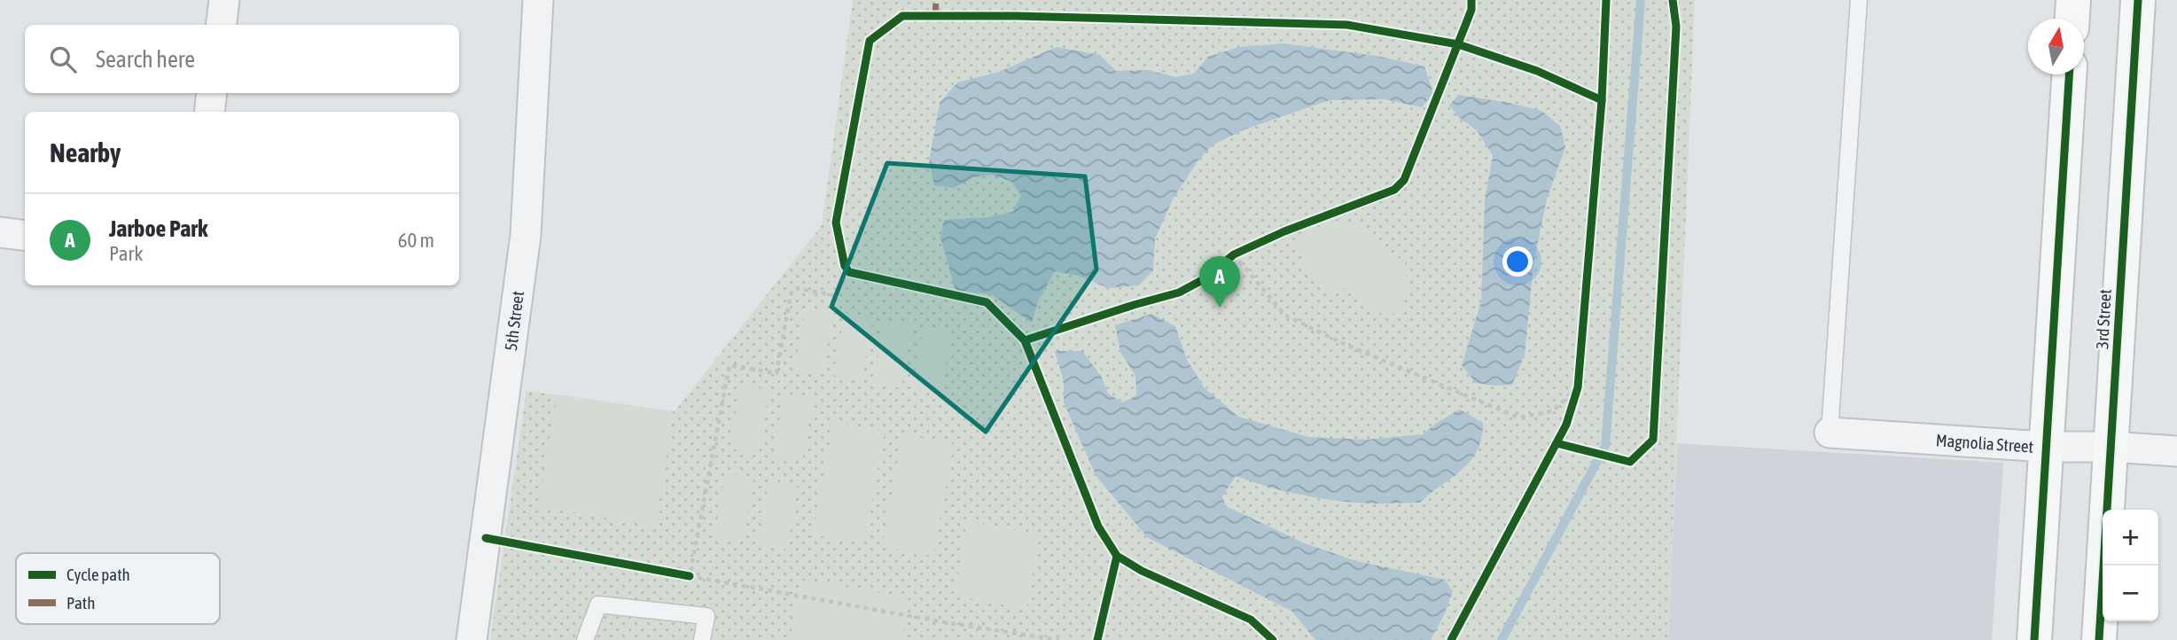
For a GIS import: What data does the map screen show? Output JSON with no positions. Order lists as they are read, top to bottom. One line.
{"streets":{"main road":["3rd Street"],"street":["5th Street","Magnolia Street"]},"crossings":[["3rd Street","Magnolia Street"]],"legend":["Cycle path","Path"],"north":"top","page":{"search":"Search here","heading":"Nearby","list":[{"mark":"A","name":"Jarboe Park","note":"Park","value":"60 m"}],"pins":"A","map_buttons":["+","−"]}}
